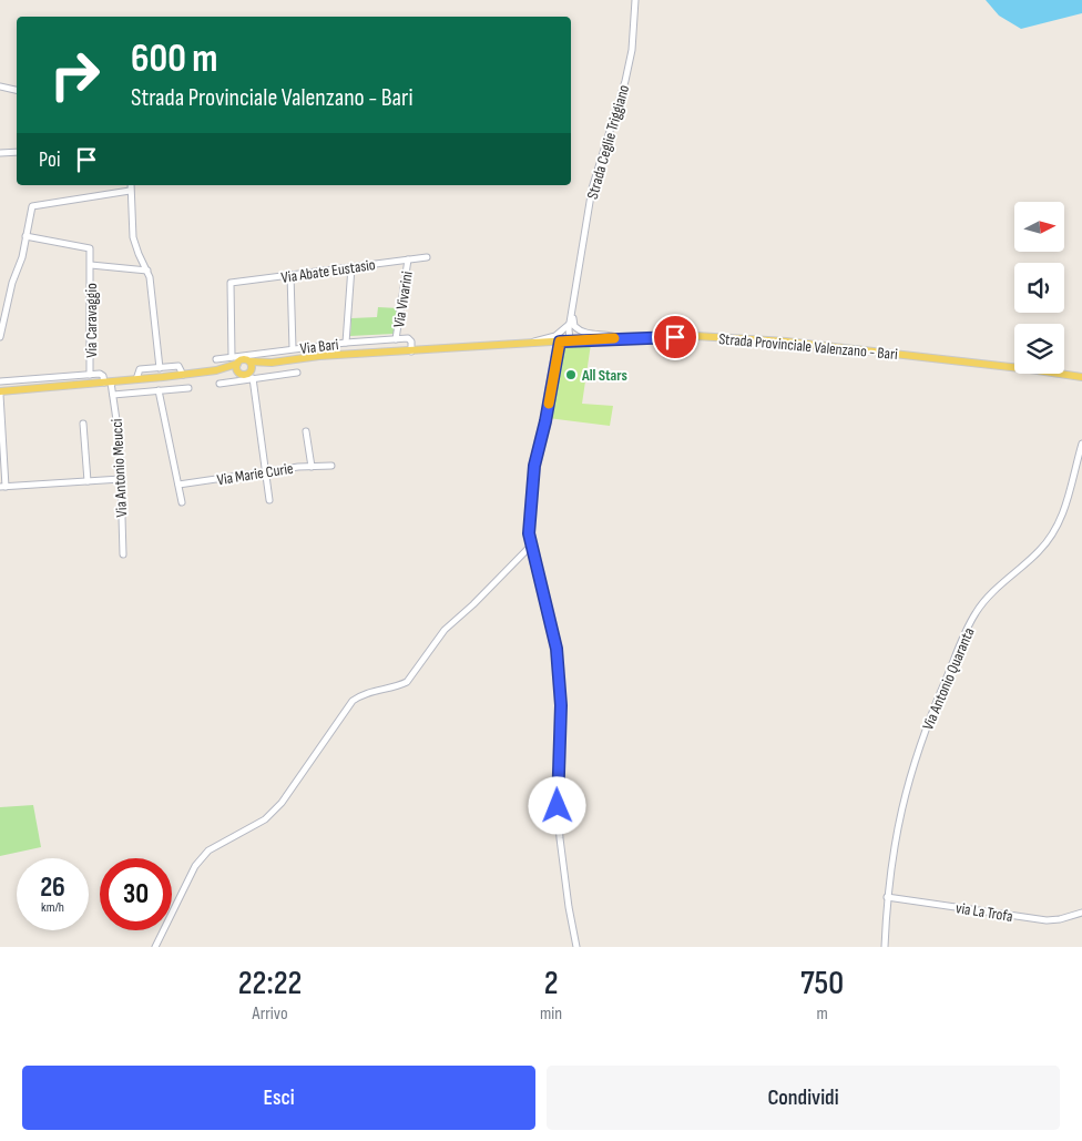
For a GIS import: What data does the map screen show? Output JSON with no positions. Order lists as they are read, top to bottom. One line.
{"streets":{"main road":["Via Bari","Strada Provinciale Valenzano - Bari"],"street":["Strada Ceglie Triggiano","Via Abate Eustasio","Via Vivarini","Via Caravaggio","Via Antonio Meucci","Via Marie Curie","Via Antonio Quaranta","via La Trofa"]},"crossings":[["Strada Ceglie Triggiano","Strada Provinciale Valenzano - Bari"],["Via Abate Eustasio","Via Vivarini"],["Via Abate Eustasio","Via Bari"],["Via Vivarini","Via Bari"],["Via Bari","Strada Provinciale Valenzano - Bari"],["Via Bari","Via Antonio Meucci"],["Via Antonio Quaranta","via La Trofa"]],"places":["All Stars"],"north":"right","page":{"turn":["600 m","Strada Provinciale Valenzano - Bari"],"then":"Poi","speed":"26 km/h","limit":"30","eta":["22:22","Arrivo","2","min","750","m"],"buttons":["Esci","Condividi"]}}
